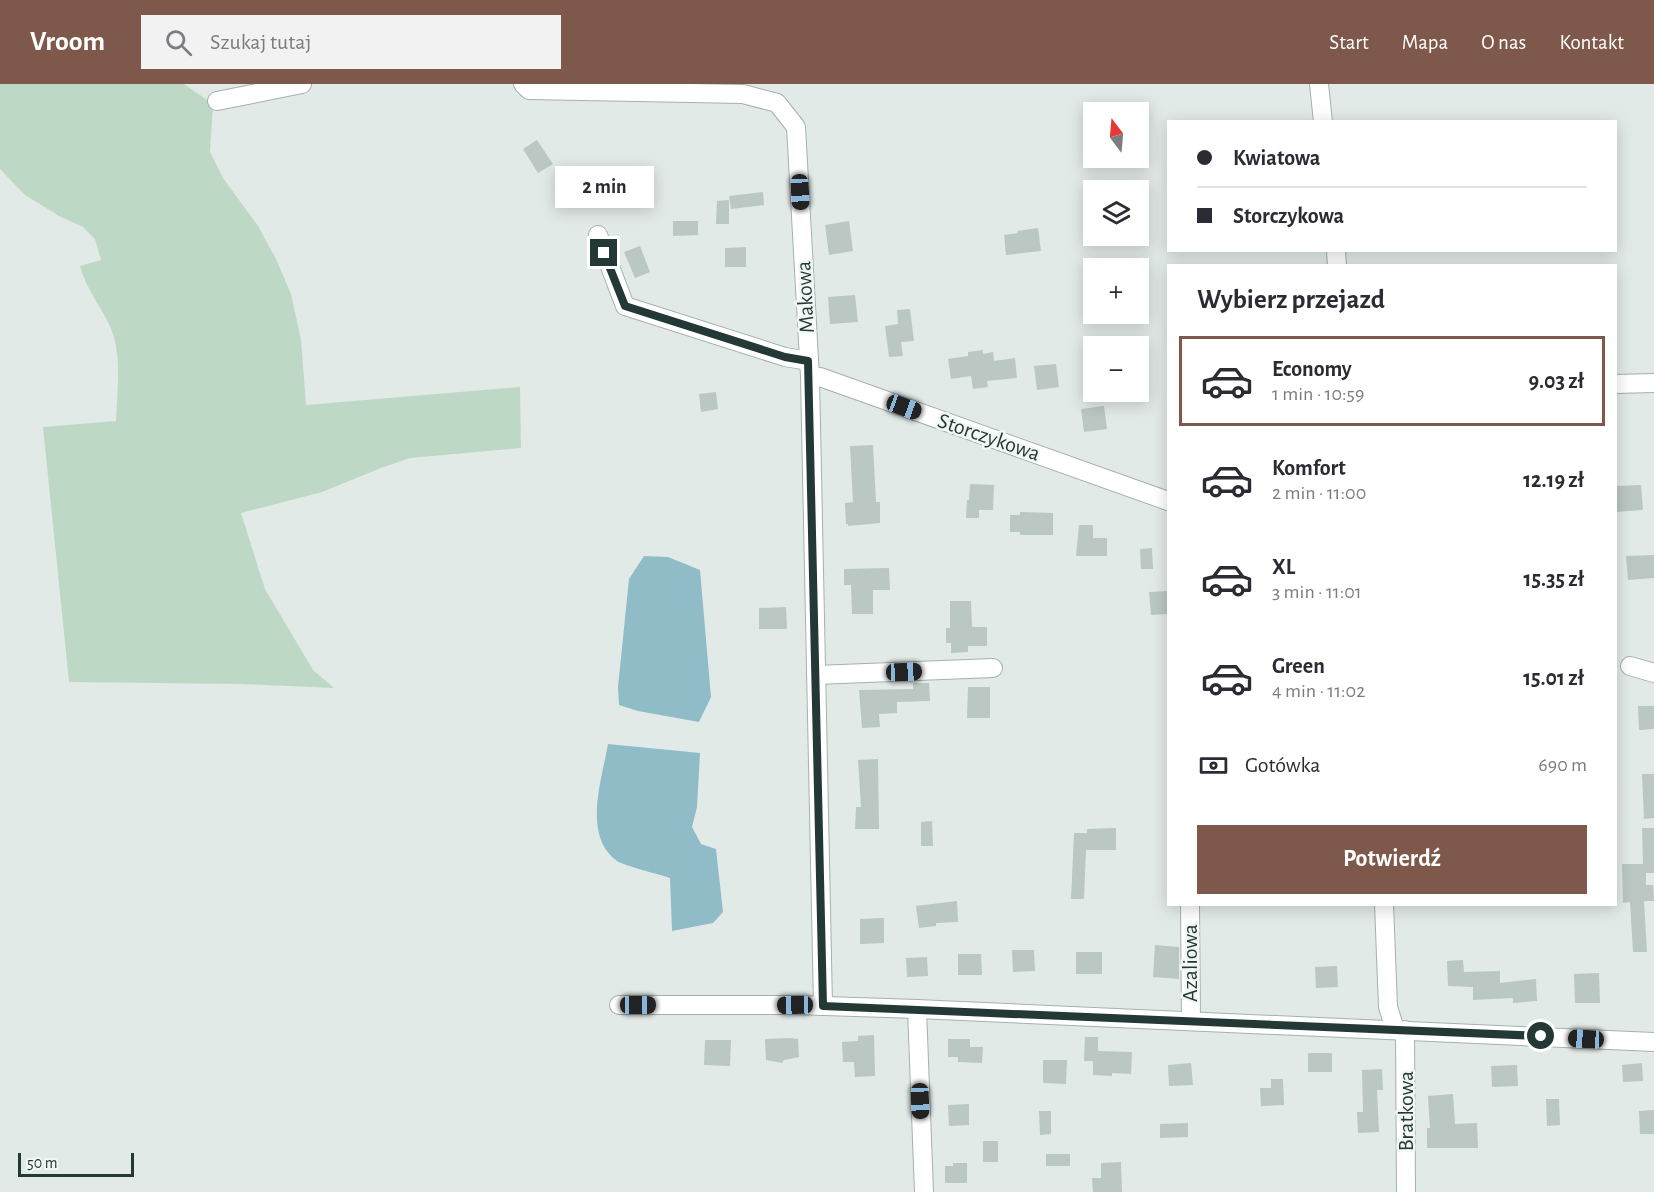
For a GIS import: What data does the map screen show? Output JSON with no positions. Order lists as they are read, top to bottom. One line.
{"streets":{"street":["Makowa","Storczykowa","Azaliowa","Bratkowa"]},"crossings":[["Makowa","Storczykowa"]],"scale_bar":"50 m","north":"top","page":{"header":"Vroom","search":"Szukaj tutaj","nav":["Start","Mapa","O nas","Kontakt"],"map_buttons":["+","−"],"banner":["Kwiatowa","Storczykowa"],"bubble":"2 min","heading":"Wybierz przejazd","list":[{"name":"Economy","note":"1 min · 10:59","value":"9.03 zł"},{"name":"Komfort","note":"2 min · 11:00","value":"12.19 zł"},{"name":"XL","note":"3 min · 11:01","value":"15.35 zł"},{"name":"Green","note":"4 min · 11:02","value":"15.01 zł"}],"pay":["Gotówka","690 m"],"buttons":"Potwierdź","scale":"50 m"}}
